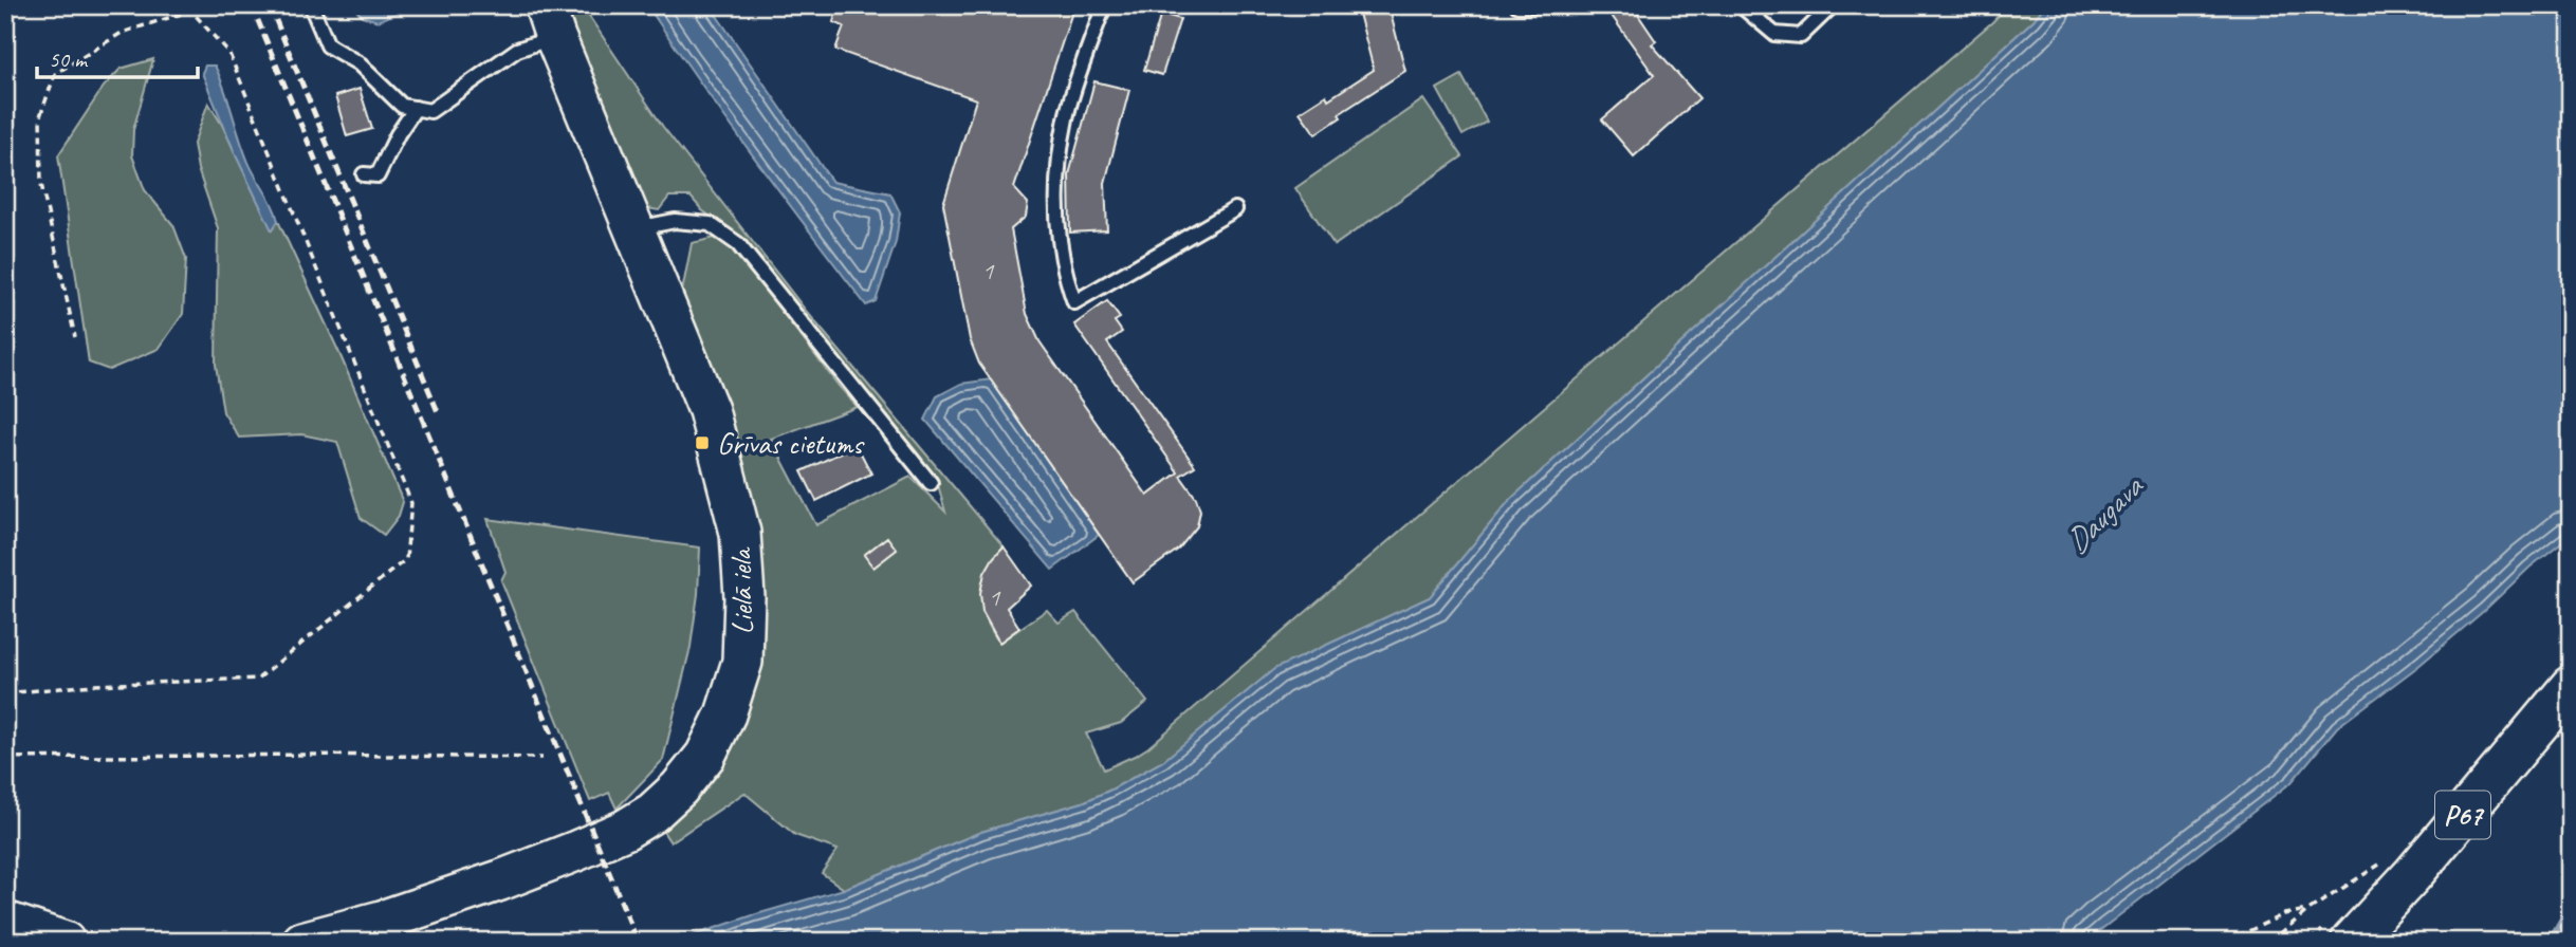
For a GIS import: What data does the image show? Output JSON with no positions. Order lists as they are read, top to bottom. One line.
{"streets":{"main road":["Lielā iela","P67"]},"water":["Daugava"],"places":{"transit":["Grīvas cietums"]},"house_numbers":["1","1"],"scale_bar":"50 m"}
